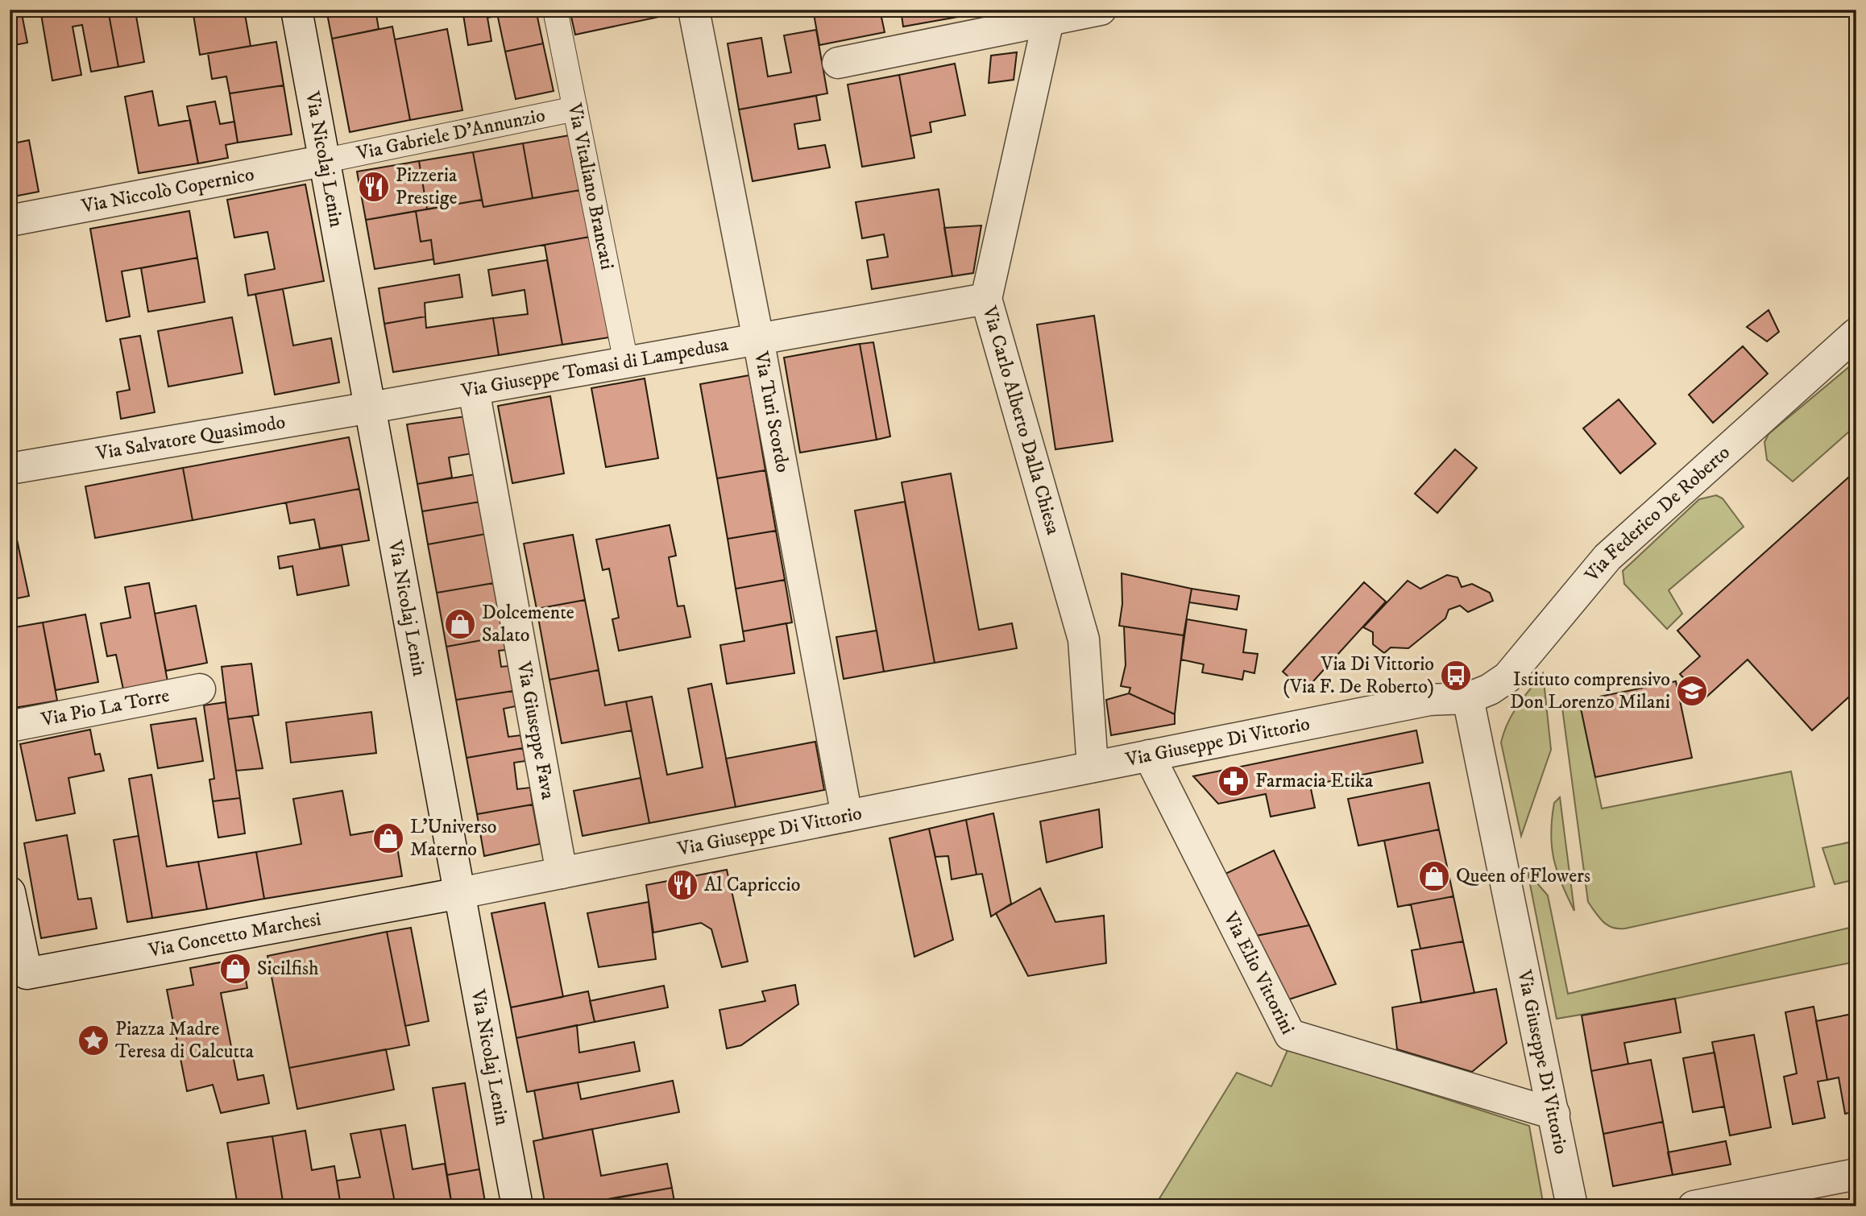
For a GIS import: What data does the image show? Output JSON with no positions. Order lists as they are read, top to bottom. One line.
{"streets":{"street":["Via Gabriele D'Annunzio","Via Nicolaj Lenin","Via Vitaliano Brancati","Via Niccolò Copernico","Via Giuseppe Tomasi di Lampedusa","Via Turi Scordo","Via Carlo Alberto Dalla Chiesa","Via Salvatore Quasimodo","Via Federico De Roberto","Via Pio La Torre","Via Giuseppe Fava","Via Giuseppe Di Vittorio","Via Concetto Marchesi","Via Elio Vittorini"]},"crossings":[["Via Gabriele D'Annunzio","Via Nicolaj Lenin"],["Via Gabriele D'Annunzio","Via Vitaliano Brancati"],["Via Gabriele D'Annunzio","Via Niccolò Copernico"],["Via Nicolaj Lenin","Via Niccolò Copernico"],["Via Nicolaj Lenin","Via Giuseppe Tomasi di Lampedusa"],["Via Nicolaj Lenin","Via Salvatore Quasimodo"],["Via Nicolaj Lenin","Via Giuseppe Di Vittorio"],["Via Nicolaj Lenin","Via Concetto Marchesi"],["Via Vitaliano Brancati","Via Giuseppe Tomasi di Lampedusa"],["Via Giuseppe Tomasi di Lampedusa","Via Turi Scordo"],["Via Giuseppe Tomasi di Lampedusa","Via Carlo Alberto Dalla Chiesa"],["Via Giuseppe Tomasi di Lampedusa","Via Salvatore Quasimodo"],["Via Giuseppe Tomasi di Lampedusa","Via Giuseppe Fava"],["Via Turi Scordo","Via Giuseppe Di Vittorio"],["Via Carlo Alberto Dalla Chiesa","Via Giuseppe Di Vittorio"],["Via Federico De Roberto","Via Giuseppe Di Vittorio"],["Via Giuseppe Fava","Via Giuseppe Di Vittorio"],["Via Giuseppe Di Vittorio","Via Concetto Marchesi"],["Via Giuseppe Di Vittorio","Via Elio Vittorini"]],"places":{"restaurant":["Pizzeria Prestige","Al Capriccio"],"shop":["Dolcemente Salato","L'Universo Materno","Queen of Flowers","Sicilfish"],"bus stop":["Via Di Vittorio (Via F. De Roberto)"],"school or university":["Istituto comprensivo Don Lorenzo Milani"],"pharmacy":["Farmacia Etika"],"place":["Piazza Madre Teresa di Calcutta"]}}
